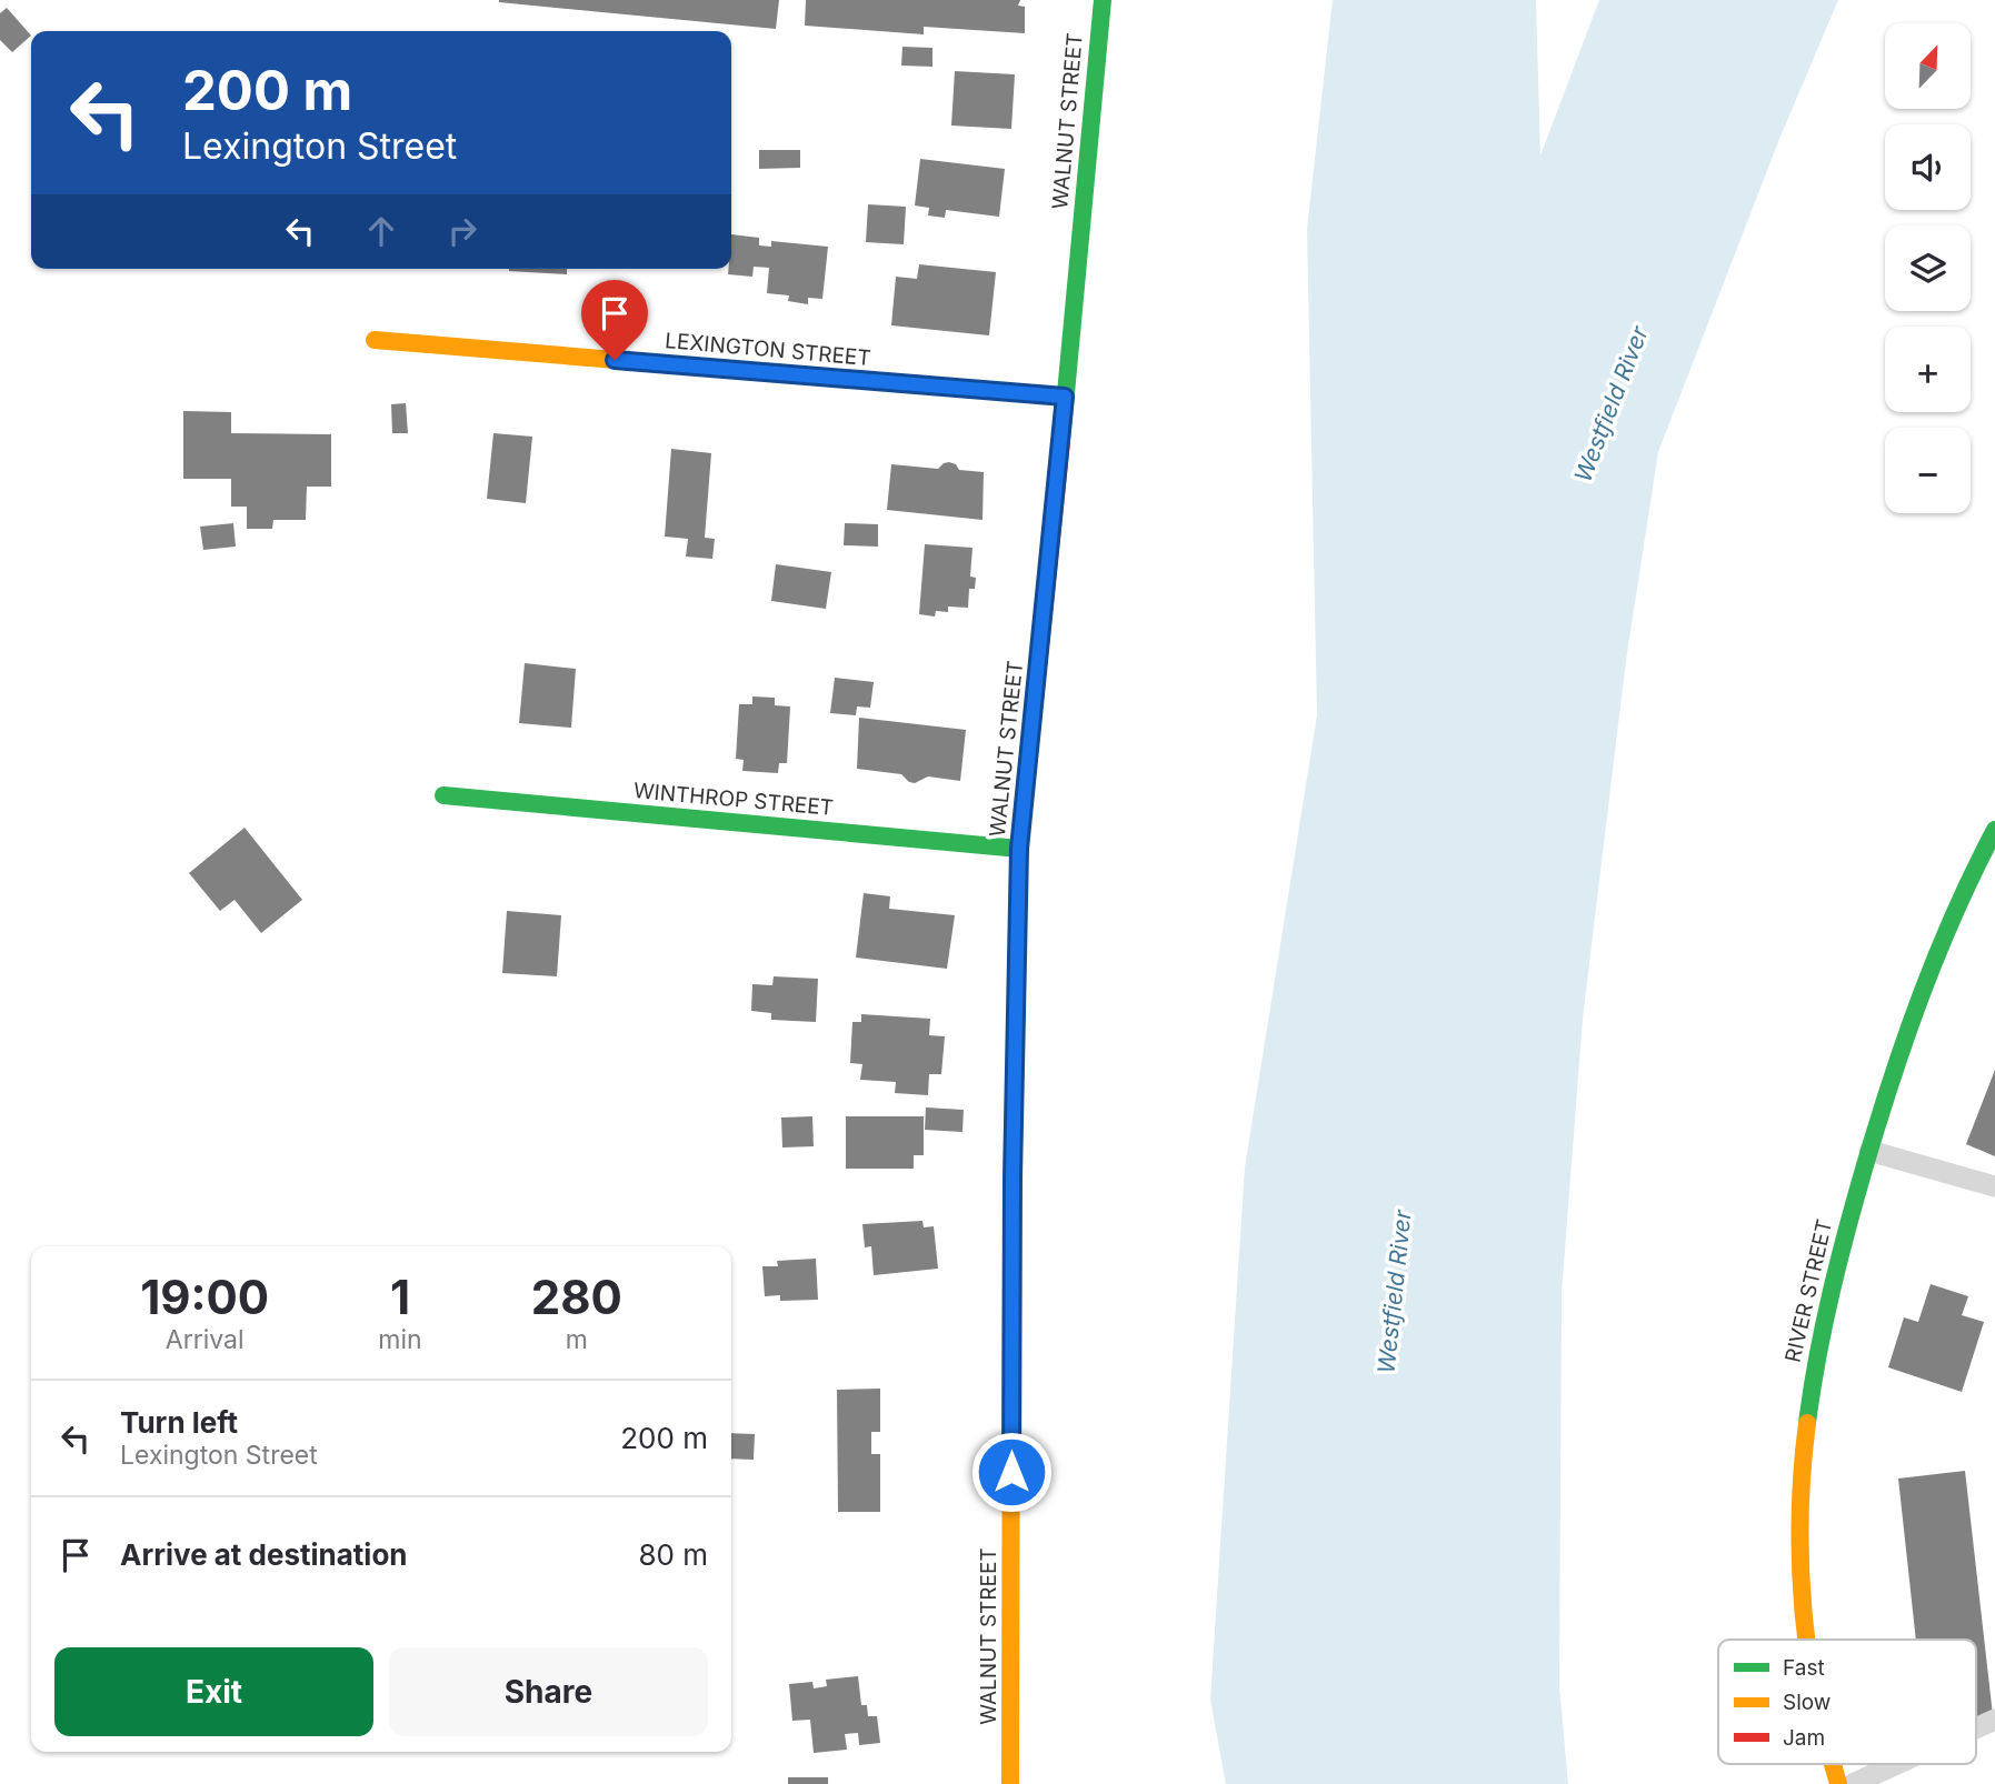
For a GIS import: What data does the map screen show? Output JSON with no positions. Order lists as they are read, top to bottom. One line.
{"streets":{"main road":["WALNUT STREET","LEXINGTON STREET","WINTHROP STREET","RIVER STREET"]},"crossings":[["WALNUT STREET","LEXINGTON STREET"],["WALNUT STREET","WINTHROP STREET"]],"water":["Westfield River"],"legend":["Fast","Slow","Jam"],"north":"top right","page":{"map_buttons":["+","−"],"turn":["200 m","Lexington Street"],"eta":["19:00","Arrival","1","min","280","m"],"list":[{"name":"Turn left","note":"Lexington Street","value":"200 m"},{"name":"Arrive at destination","value":"80 m"}],"buttons":["Exit","Share"]}}
